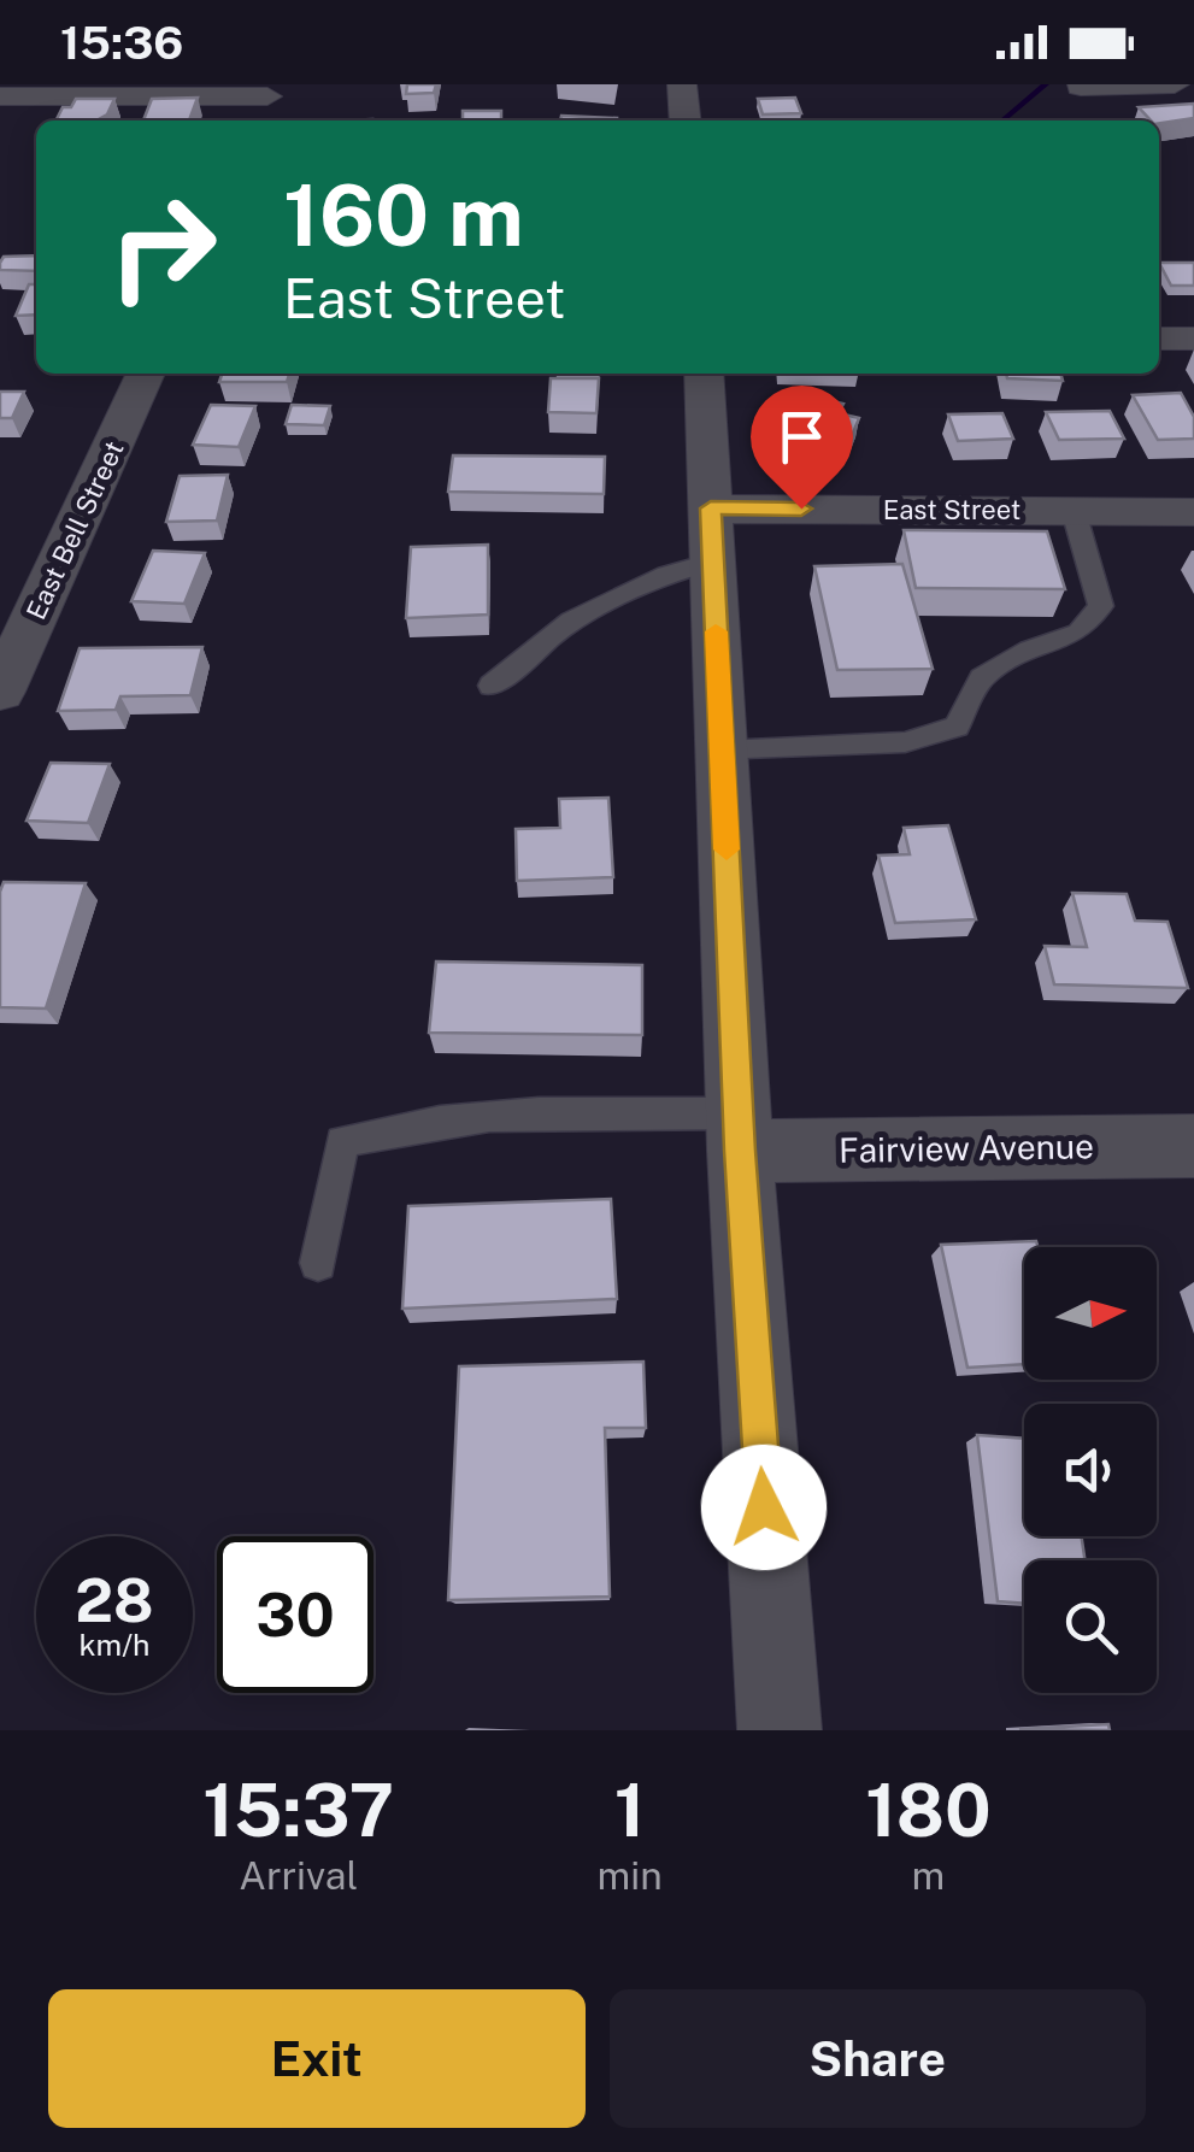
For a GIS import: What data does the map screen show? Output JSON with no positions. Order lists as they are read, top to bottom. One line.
{"streets":{"street":["East Street","East Bell Street","Fairview Avenue"]},"north":"right","page":{"status":"15:36","turn":["160 m","East Street"],"speed":"28 km/h","limit":"30","eta":["15:37","Arrival","1","min","180","m"],"buttons":["Exit","Share"]}}
